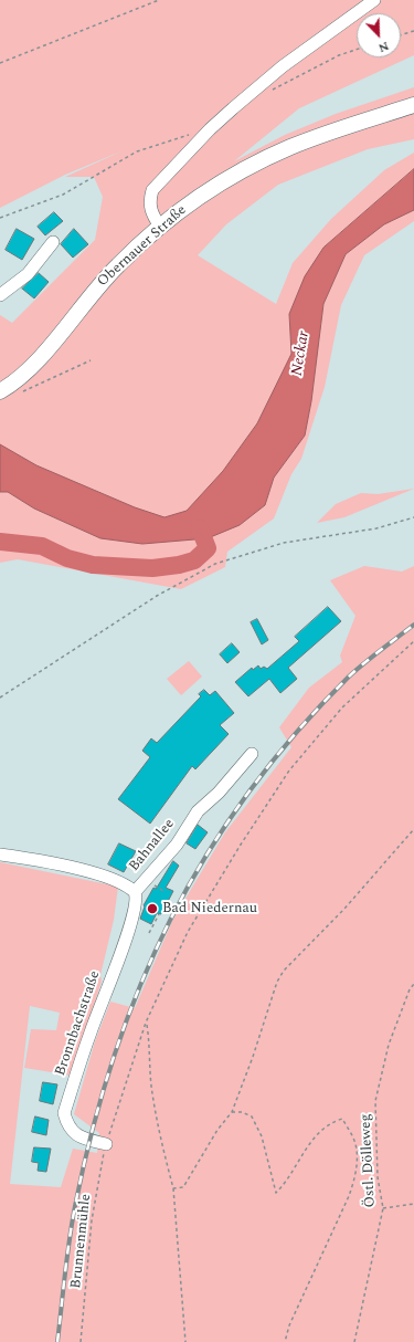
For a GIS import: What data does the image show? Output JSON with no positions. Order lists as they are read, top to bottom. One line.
{"streets":{"main road":["Obernauer Straße"],"street":["Bahnallee","Bronnbachstraße"],"path":["Östl. Dölleweg","Brunnenmühle"]},"crossings":[["Bahnallee","Bronnbachstraße"],["Bronnbachstraße","Brunnenmühle"]],"water":["Neckar"],"places":["Bad Niedernau"],"north":"bottom right"}
